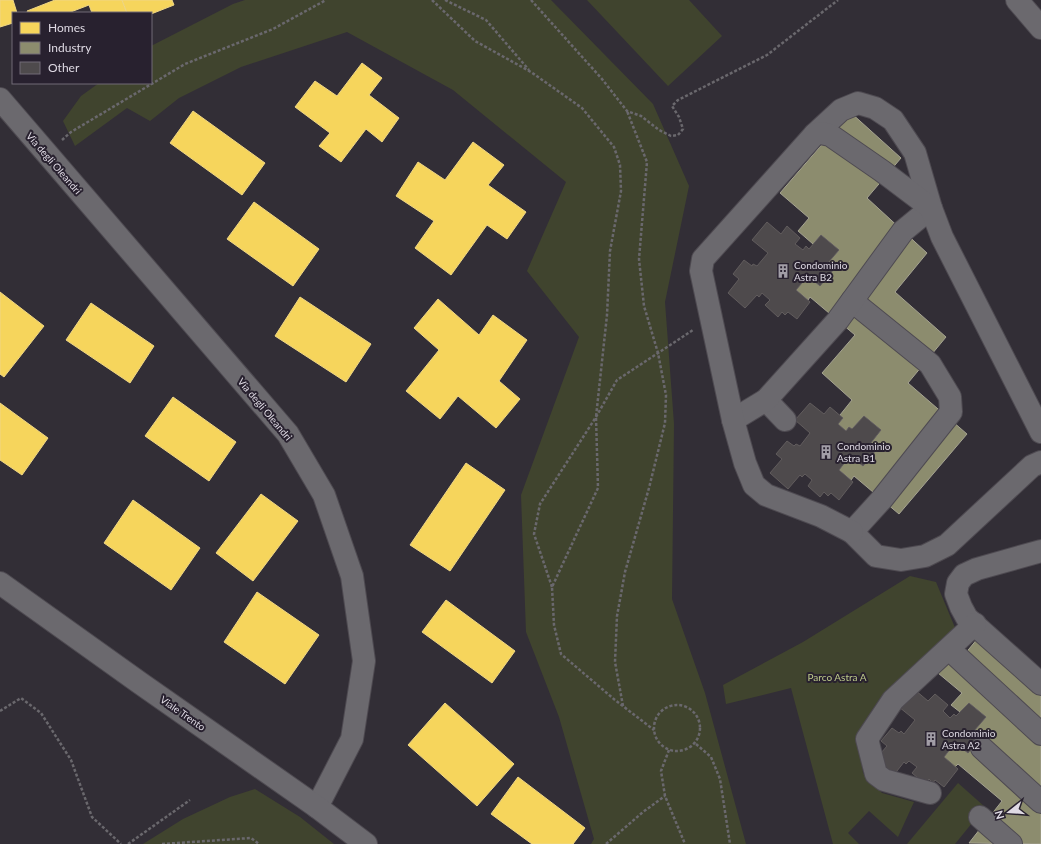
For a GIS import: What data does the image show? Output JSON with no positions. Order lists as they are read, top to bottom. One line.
{"streets":{"street":["Via degli Oleandri","Viale Trento"]},"crossings":[["Via degli Oleandri","Viale Trento"]],"parks":["Parco Astra A"],"places":{"building":["Condominio Astra B2","Condominio Astra B1","Condominio Astra A2"]},"legend":["Homes","Industry","Other"],"north":"left"}
